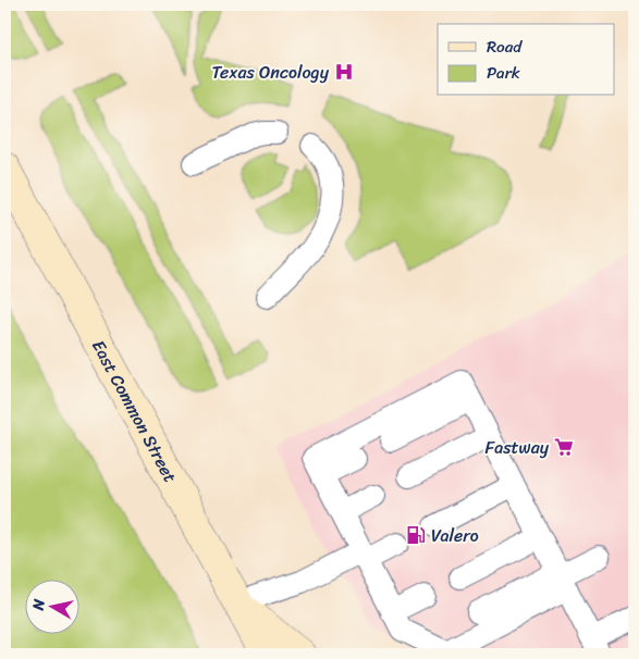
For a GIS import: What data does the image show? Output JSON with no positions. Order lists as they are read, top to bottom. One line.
{"streets":{"main road":["East Common Street"]},"places":{"hospital":["Texas Oncology"],"supermarket":["Fastway"],"fuel station":["Valero"]},"legend":["Road","Park"],"north":"left"}
